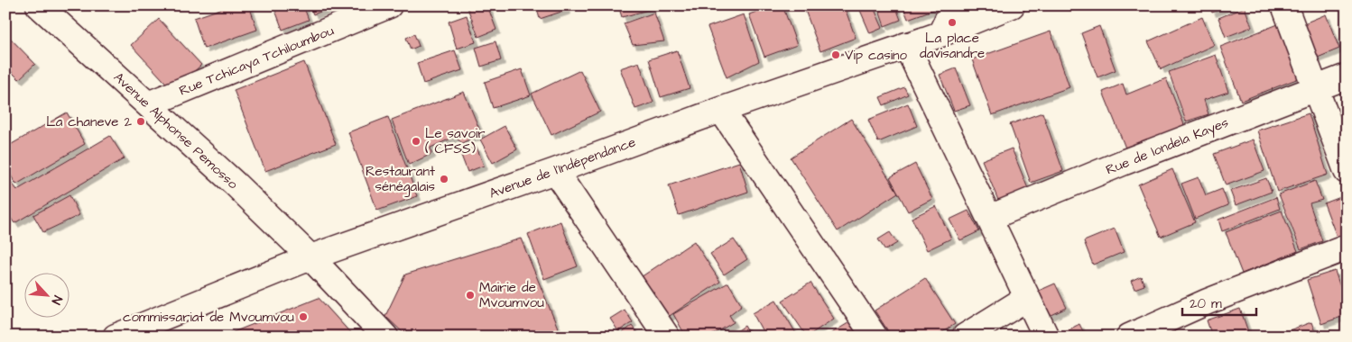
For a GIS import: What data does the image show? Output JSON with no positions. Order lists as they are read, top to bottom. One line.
{"streets":{"street":["Rue Tchicaya Tchiloumbou","Avenue Alphonse Pemosso","Rue de londela Kayes","Avenue de l'Indépendance"]},"crossings":[["Rue Tchicaya Tchiloumbou","Avenue Alphonse Pemosso"],["Avenue Alphonse Pemosso","Avenue de l'Indépendance"]],"places":["La place davisandre","Vip casino","La chaneve 2","Le savoir ( CFSS)","Restaurant sénégalais","Mairie de Mvoumvou","commissariat de Mvoumvou"],"scale_bar":"20 m","north":"bottom right"}
